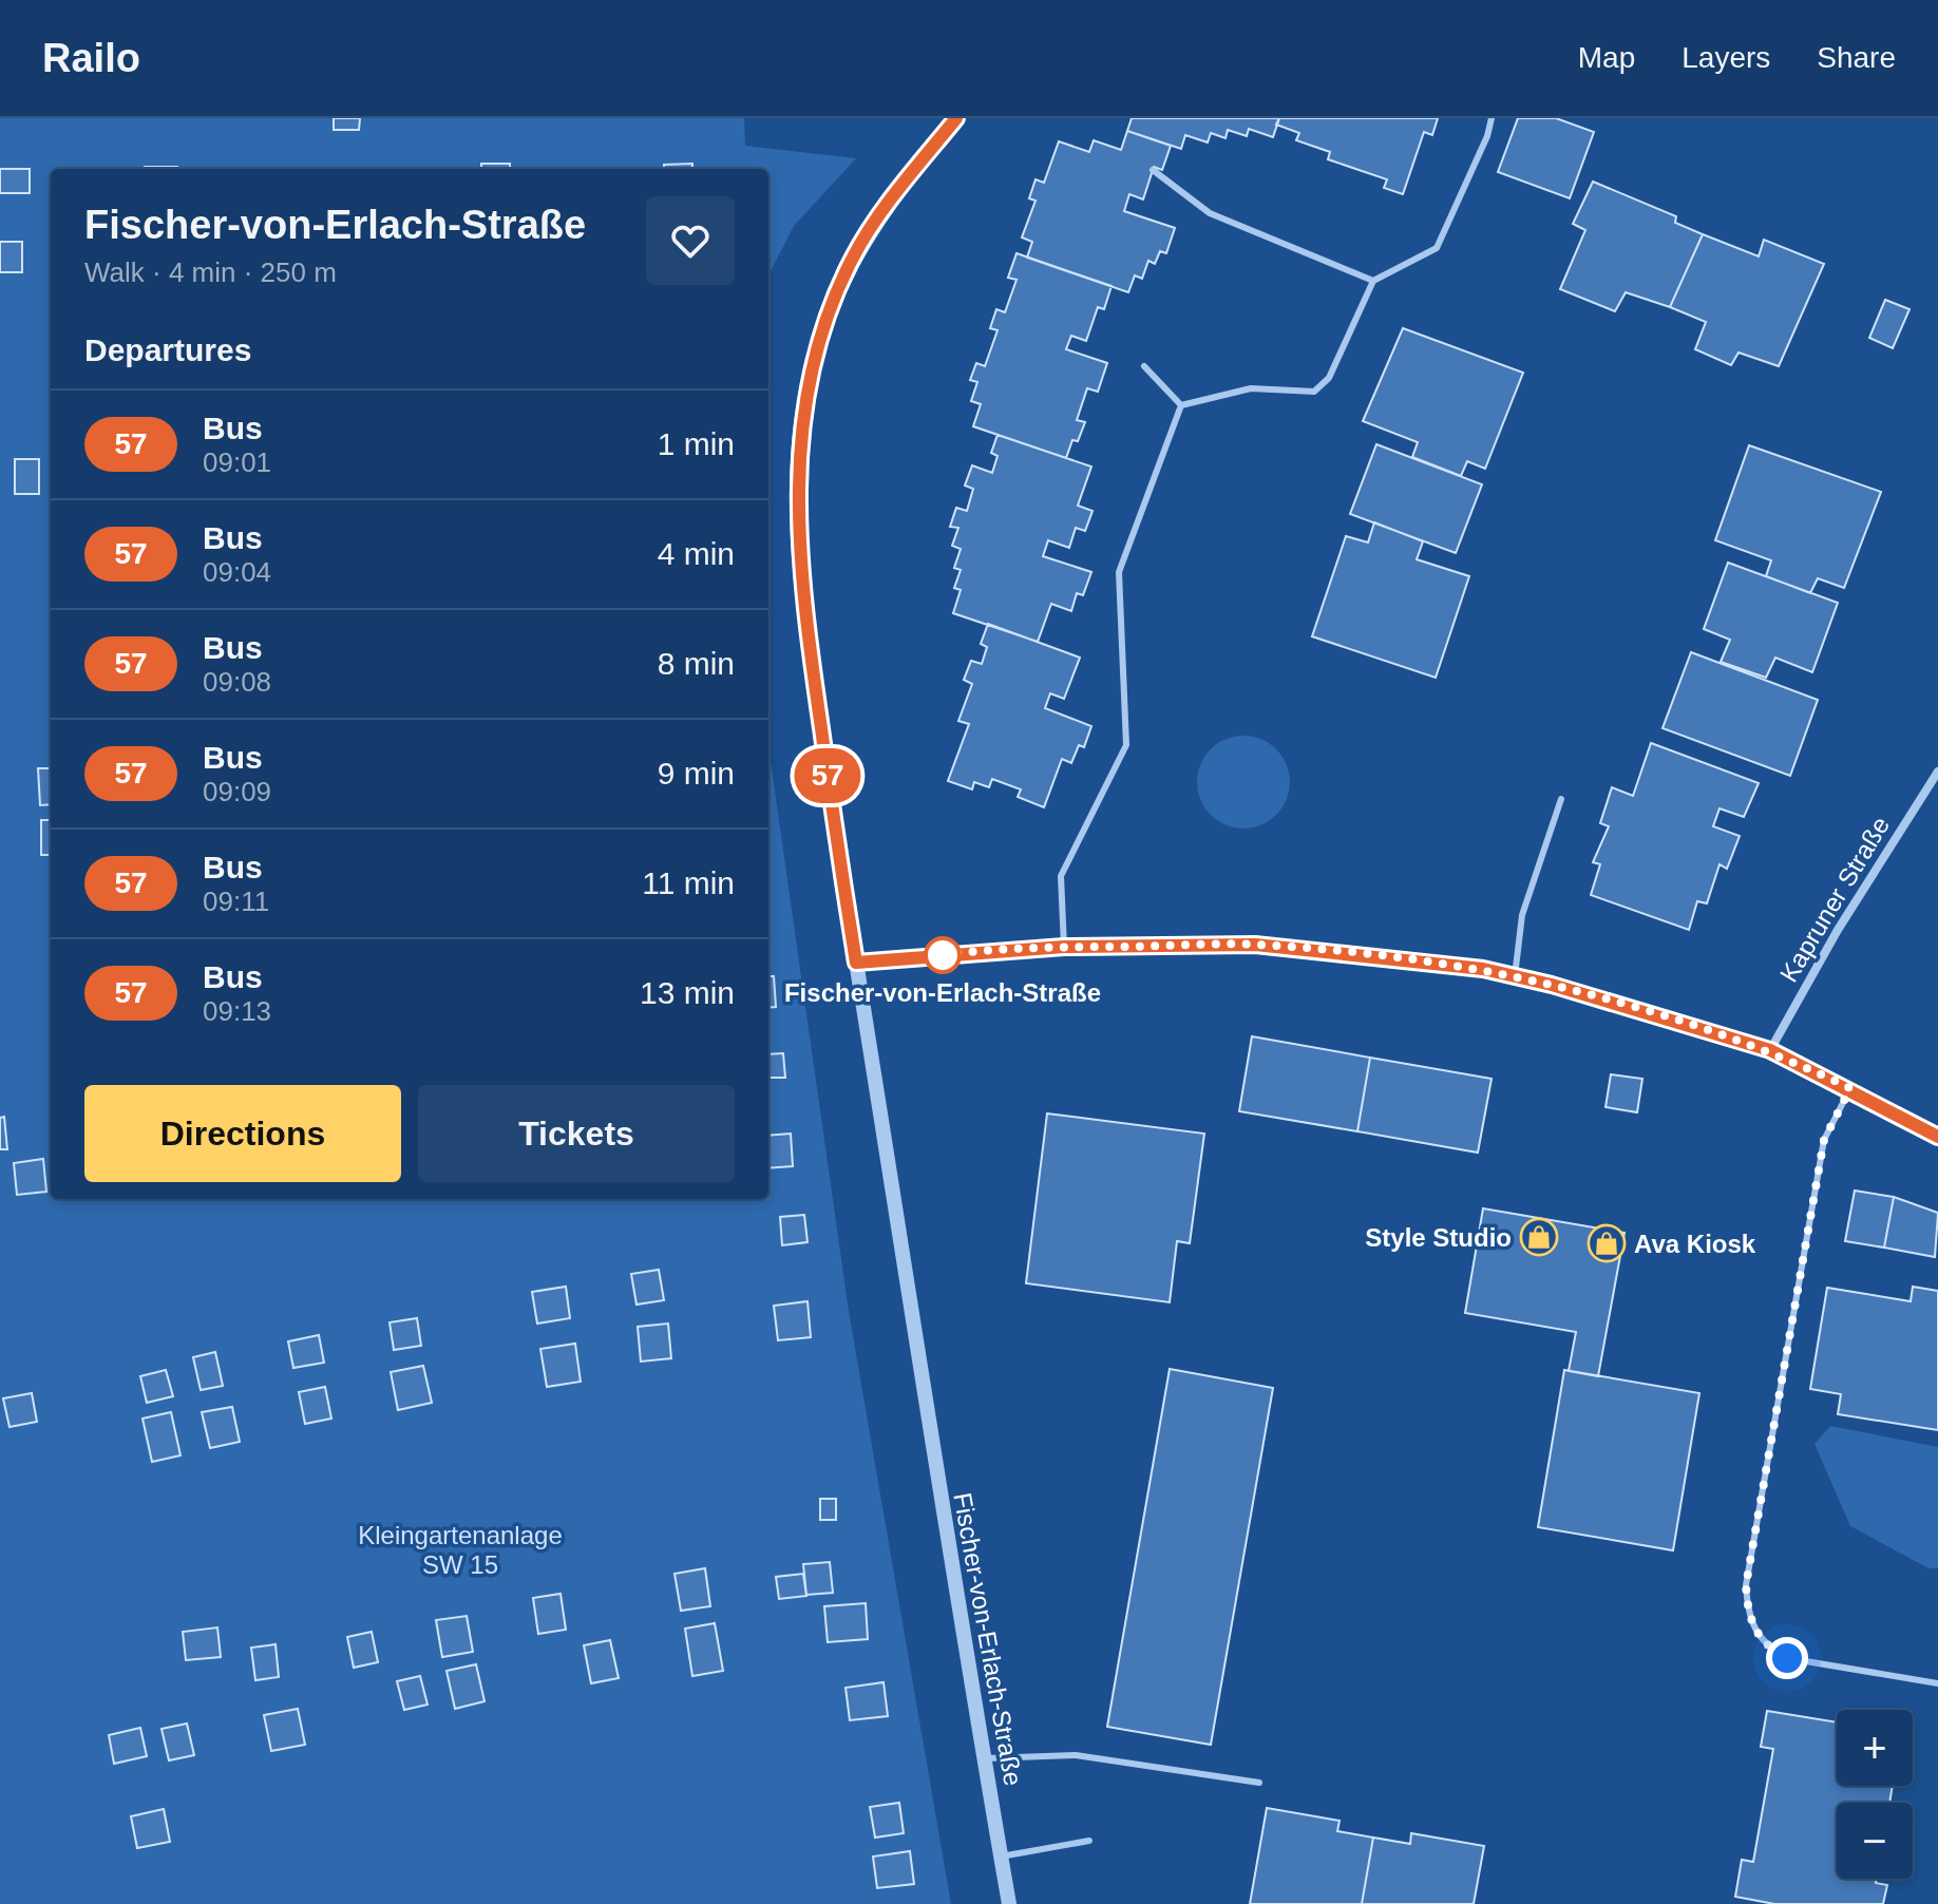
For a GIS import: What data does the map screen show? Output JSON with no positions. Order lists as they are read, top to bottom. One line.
{"streets":{"street":["Kapruner Straße","Fischer-von-Erlach-Straße"]},"parks":["Kleingartenanlage SW 15"],"places":{"other":["Fischer-von-Erlach-Straße"],"shop":["Style Studio","Ava Kiosk"]},"lines":["bus line 57"],"page":{"header":"Railo","nav":["Map","Layers","Share"],"on_map":"57","heading":[["Fischer-von-Erlach-Straße","Walk · 4 min · 250 m"],"Departures"],"list":[{"mark":"57","name":"Bus","note":"09:01","value":"1 min"},{"mark":"57","name":"Bus","note":"09:04","value":"4 min"},{"mark":"57","name":"Bus","note":"09:08","value":"8 min"},{"mark":"57","name":"Bus","note":"09:09","value":"9 min"},{"mark":"57","name":"Bus","note":"09:11","value":"11 min"},{"mark":"57","name":"Bus","note":"09:13","value":"13 min"}],"buttons":["Directions","Tickets"],"map_buttons":["+","−"]}}
